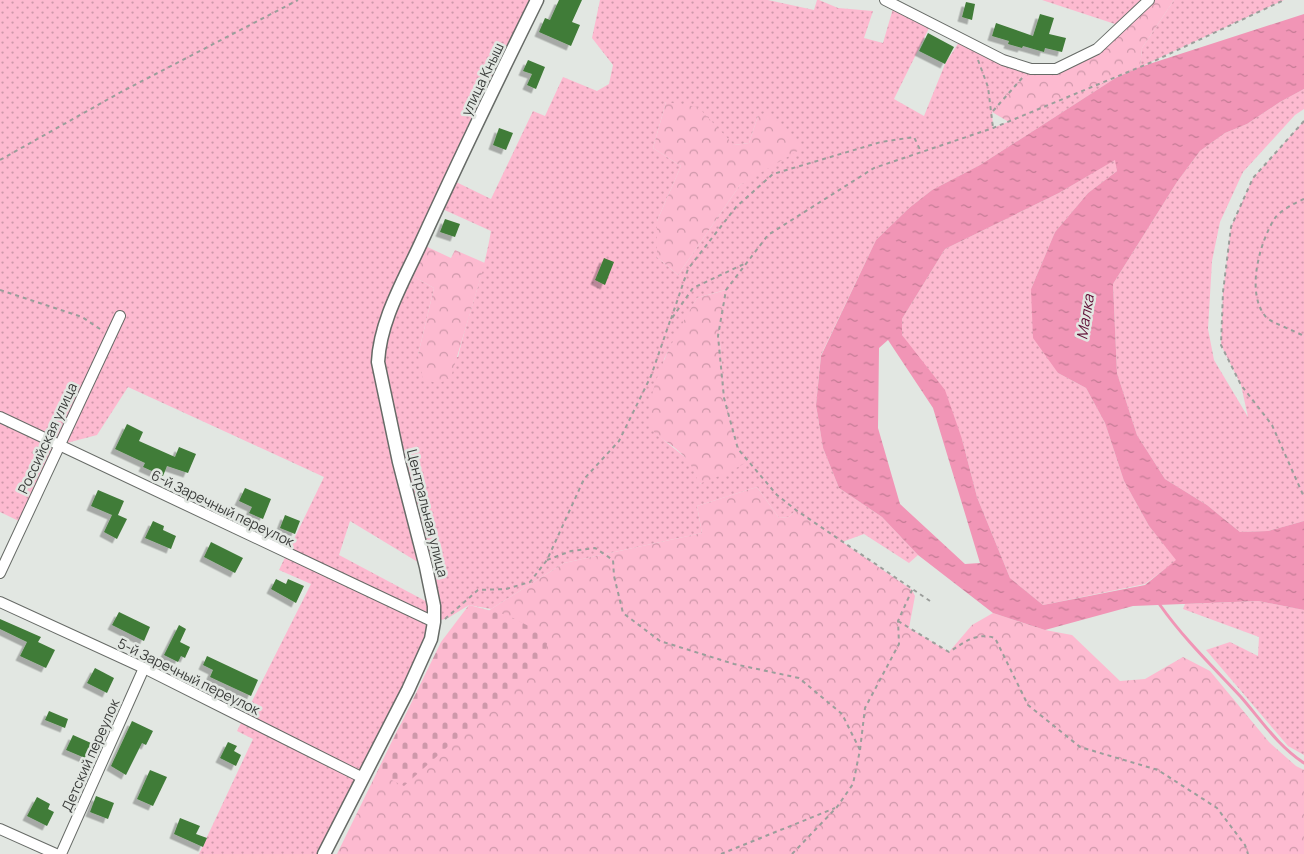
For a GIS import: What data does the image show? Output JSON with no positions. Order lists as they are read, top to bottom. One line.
{"streets":{"street":["улица Кныш","Российская улица","6-й Заречный переулок","Центральная улица","5-й Заречный переулок","Детский переулок"]},"crossings":[["улица Кныш","Центральная улица"],["Российская улица","6-й Заречный переулок"],["6-й Заречный переулок","Центральная улица"],["Центральная улица","5-й Заречный переулок"],["5-й Заречный переулок","Детский переулок"]],"water":["Малка"]}
